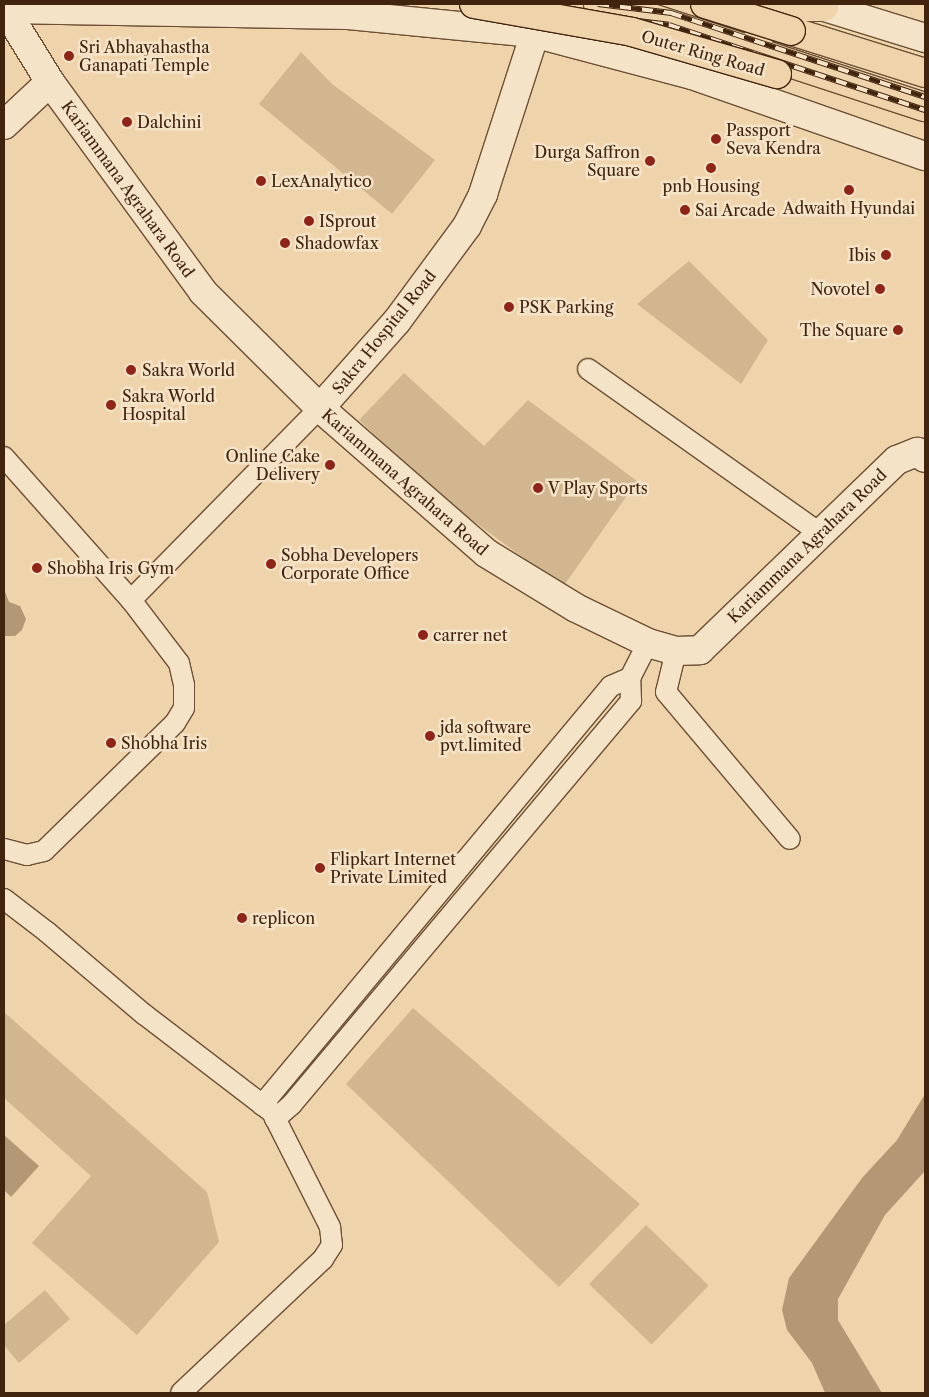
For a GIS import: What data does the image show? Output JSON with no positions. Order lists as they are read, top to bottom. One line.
{"streets":{"highway":["Outer Ring Road"],"street":["Kariammana Agrahara Road","Sakra Hospital Road"]},"crossings":[["Kariammana Agrahara Road","Sakra Hospital Road"]],"places":["Sri Abhayahastha Ganapati Temple","Dalchini","Passport Seva Kendra","Durga Saffron Square","pnb Housing","LexAnalytico","Adwaith Hyundai","Sai Arcade","ISprout","Shadowfax","Ibis","Novotel","PSK Parking","The Square","Sakra World","Sakra World Hospital","Online Cake Delivery","V Play Sports","Sobha Developers Corporate Office","Shobha Iris Gym","carrer net","jda software pvt.limited","Shobha Iris","Flipkart Internet Private Limited","replicon"]}
